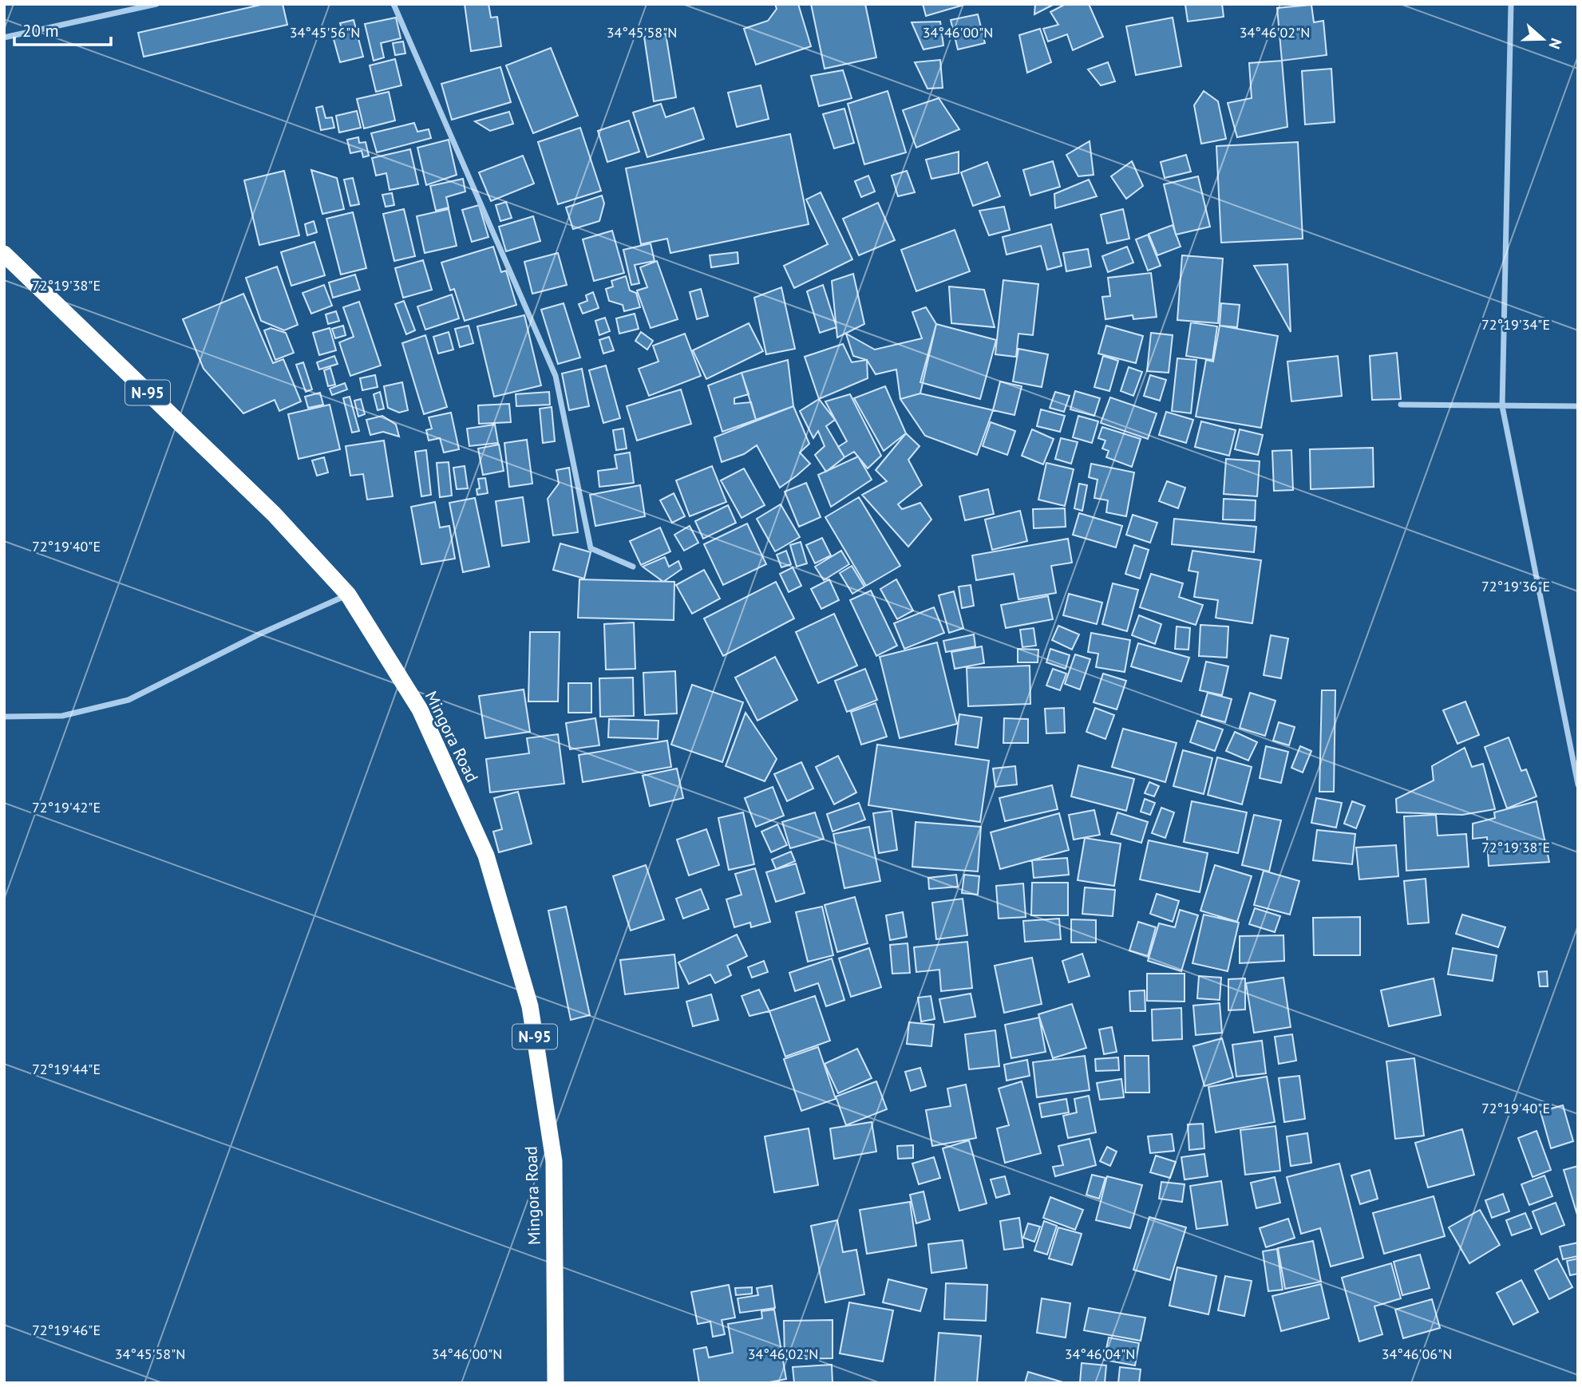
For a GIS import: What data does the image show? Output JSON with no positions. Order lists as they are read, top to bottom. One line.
{"streets":{"highway":["N-95","Mingora Road"]},"scale_bar":"20 m","north":"right","coordinates":["34°45'58\"N","34°46'00\"N","34°46'02\"N","34°45'56\"N","72°19'38\"E","72°19'34\"E","72°19'40\"E","72°19'36\"E","72°19'42\"E","72°19'44\"E","72°19'46\"E","34°46'04\"N","34°46'06\"N"]}
